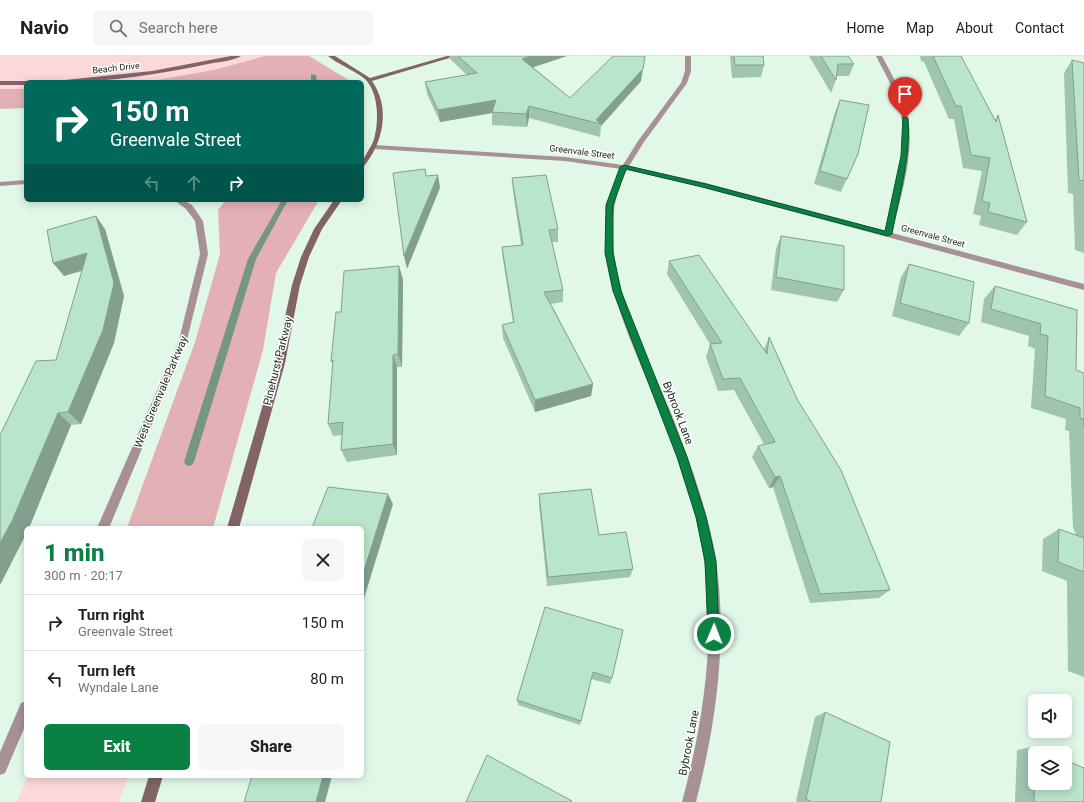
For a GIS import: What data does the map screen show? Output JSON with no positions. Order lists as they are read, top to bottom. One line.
{"streets":{"street":["Beach Drive","Greenvale Street","Pinehurst Parkway","West Greenvale Parkway","Bybrook Lane"]},"crossings":[["Greenvale Street","Bybrook Lane"]],"page":{"header":"Navio","search":"Search here","nav":["Home","Map","About","Contact"],"turn":["150 m","Greenvale Street"],"heading":["1 min","300 m · 20:17"],"list":[{"name":"Turn right","note":"Greenvale Street","value":"150 m"},{"name":"Turn left","note":"Wyndale Lane","value":"80 m"}],"buttons":["Exit","Share"]}}
